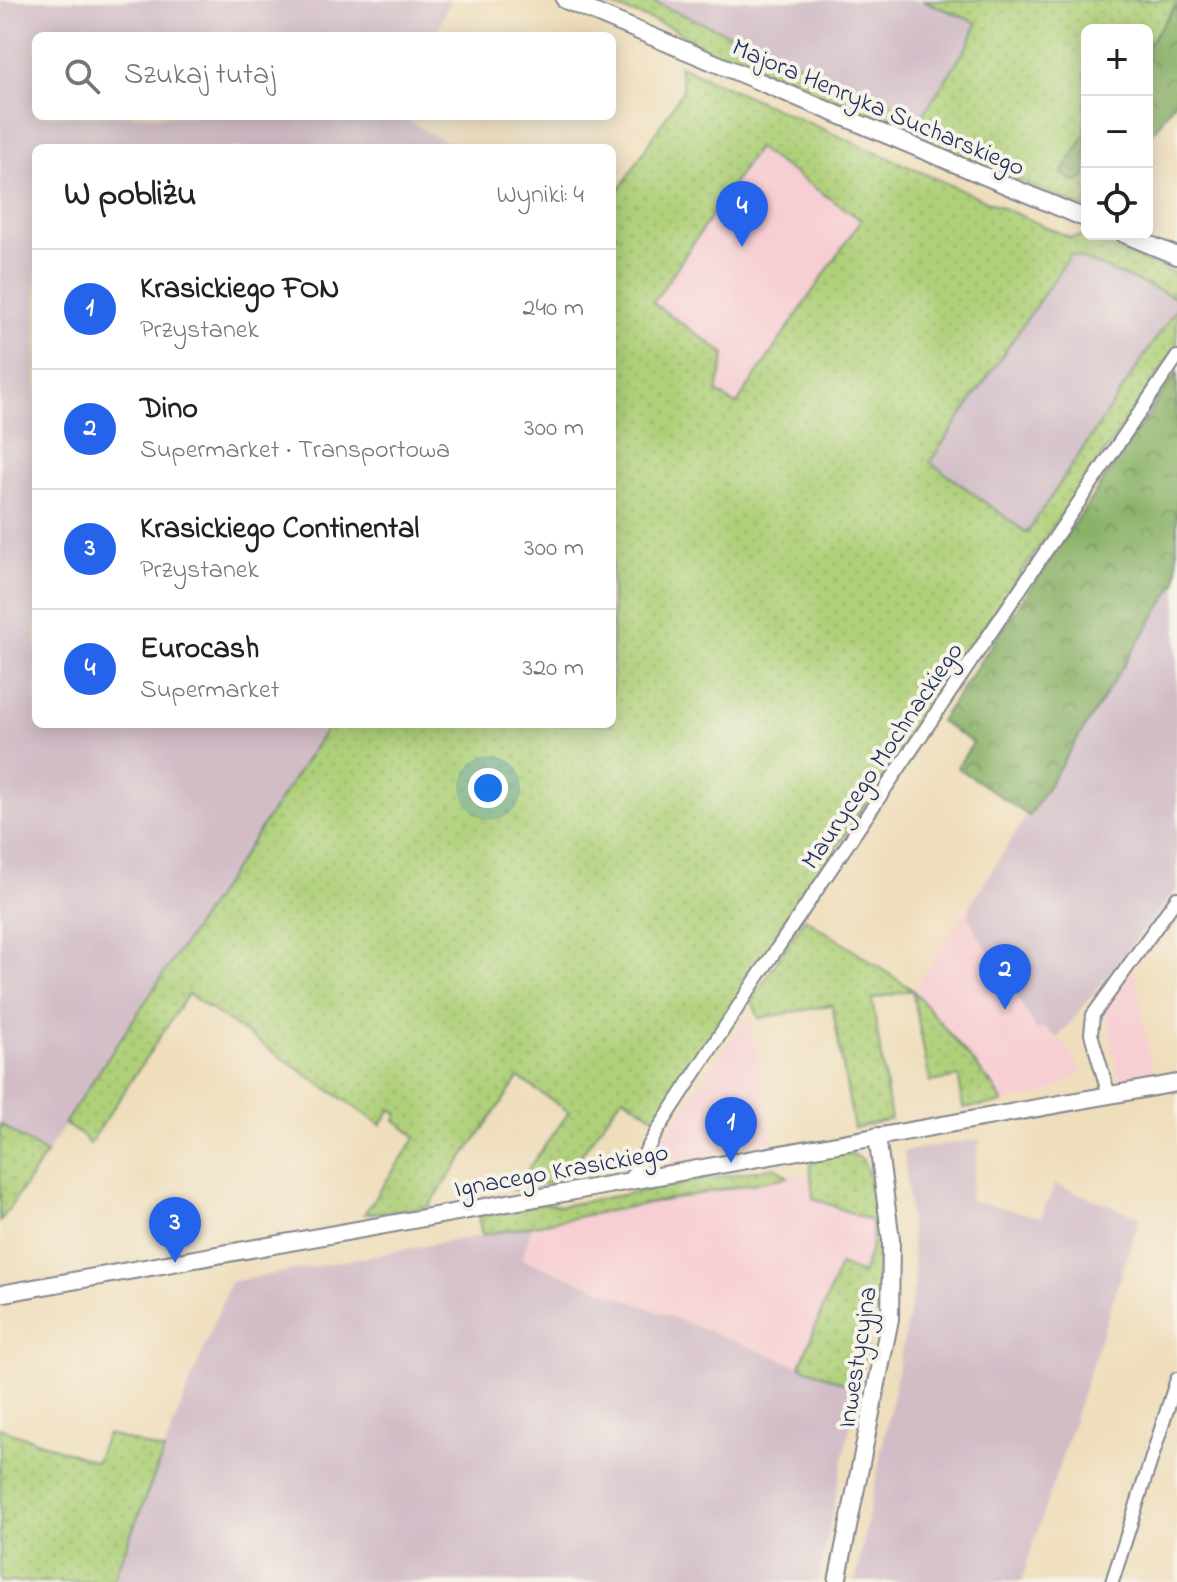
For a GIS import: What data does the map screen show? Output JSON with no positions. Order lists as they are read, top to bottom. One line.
{"streets":{"street":["Majora Henryka Sucharskiego","Maurycego Mochnackiego","Ignacego Krasickiego","Inwestycyjna"]},"crossings":[["Maurycego Mochnackiego","Ignacego Krasickiego"],["Ignacego Krasickiego","Inwestycyjna"]],"page":{"map_buttons":["+","−"],"search":"Szukaj tutaj","heading":["W pobliżu","Wyniki: 4"],"pins":["4","2","1","3"],"list":[{"mark":"1","name":"Krasickiego FON","note":"Przystanek","value":"240 m"},{"mark":"2","name":"Dino","note":"Supermarket · Transportowa","value":"300 m"},{"mark":"3","name":"Krasickiego Continental","note":"Przystanek","value":"300 m"},{"mark":"4","name":"Eurocash","note":"Supermarket","value":"320 m"}]}}
